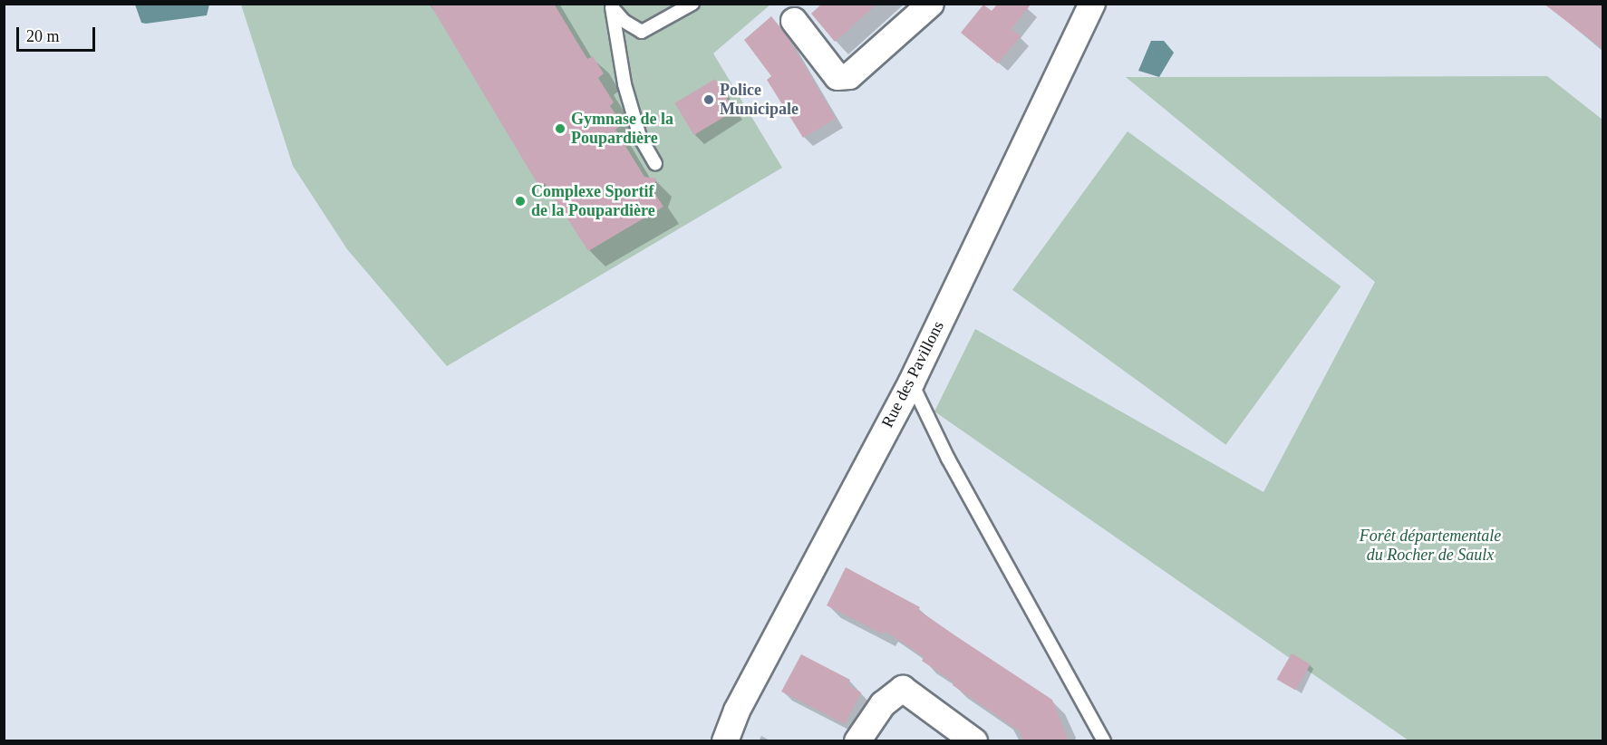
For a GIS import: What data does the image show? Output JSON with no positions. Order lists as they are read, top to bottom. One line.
{"streets":{"street":["Rue des Pavillons"]},"parks":["Forêt départementale du Rocher de Saulx"],"places":["Police Municipale","Gymnase de la Poupardière","Complexe Sportif de la Poupardière"],"scale_bar":"20 m"}
